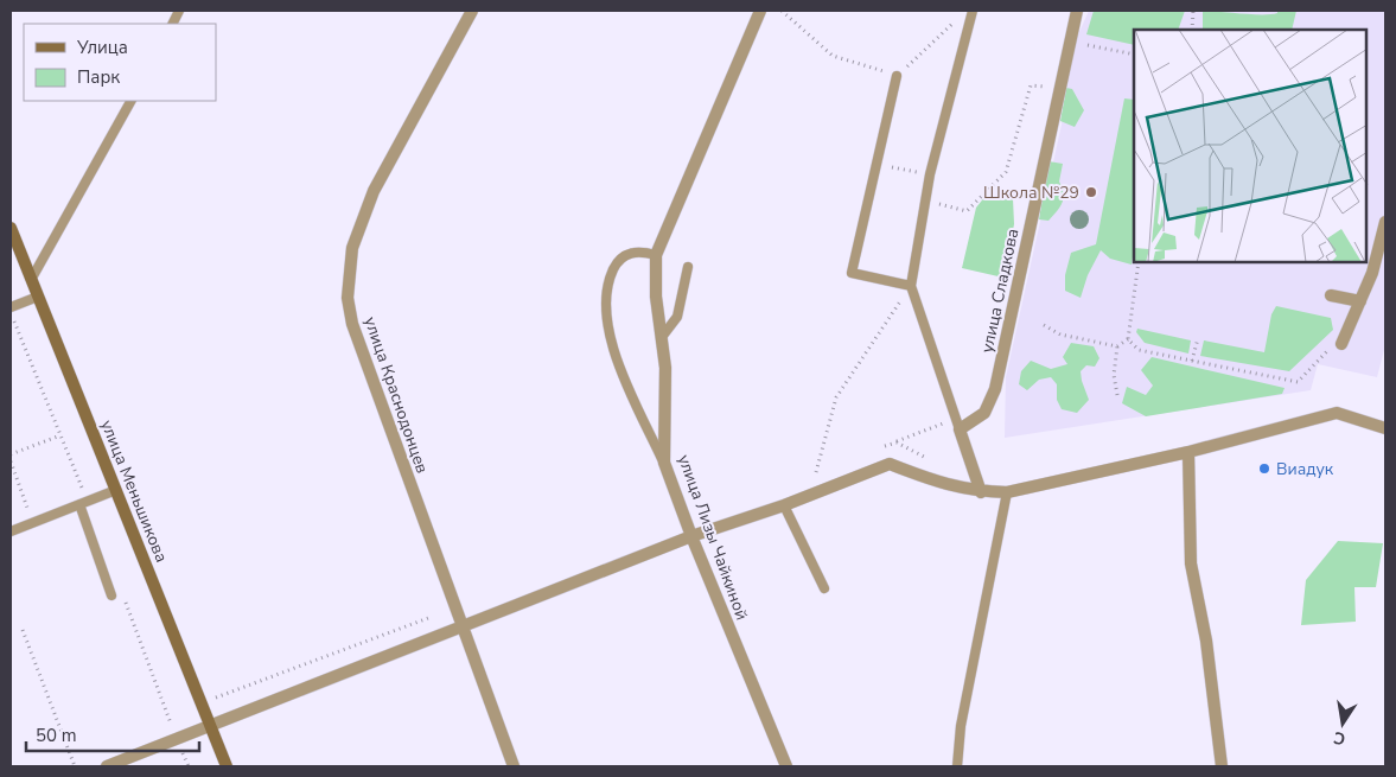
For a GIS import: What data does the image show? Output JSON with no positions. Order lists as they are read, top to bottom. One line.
{"streets":{"street":["улица Сладкова","улица Краснодонцев","улица Меньшикова","улица Лизы Чайкиной"]},"places":["Школа №29","Виадук"],"legend":["Улица","Парк"],"scale_bar":"50 m","north":"bottom"}
